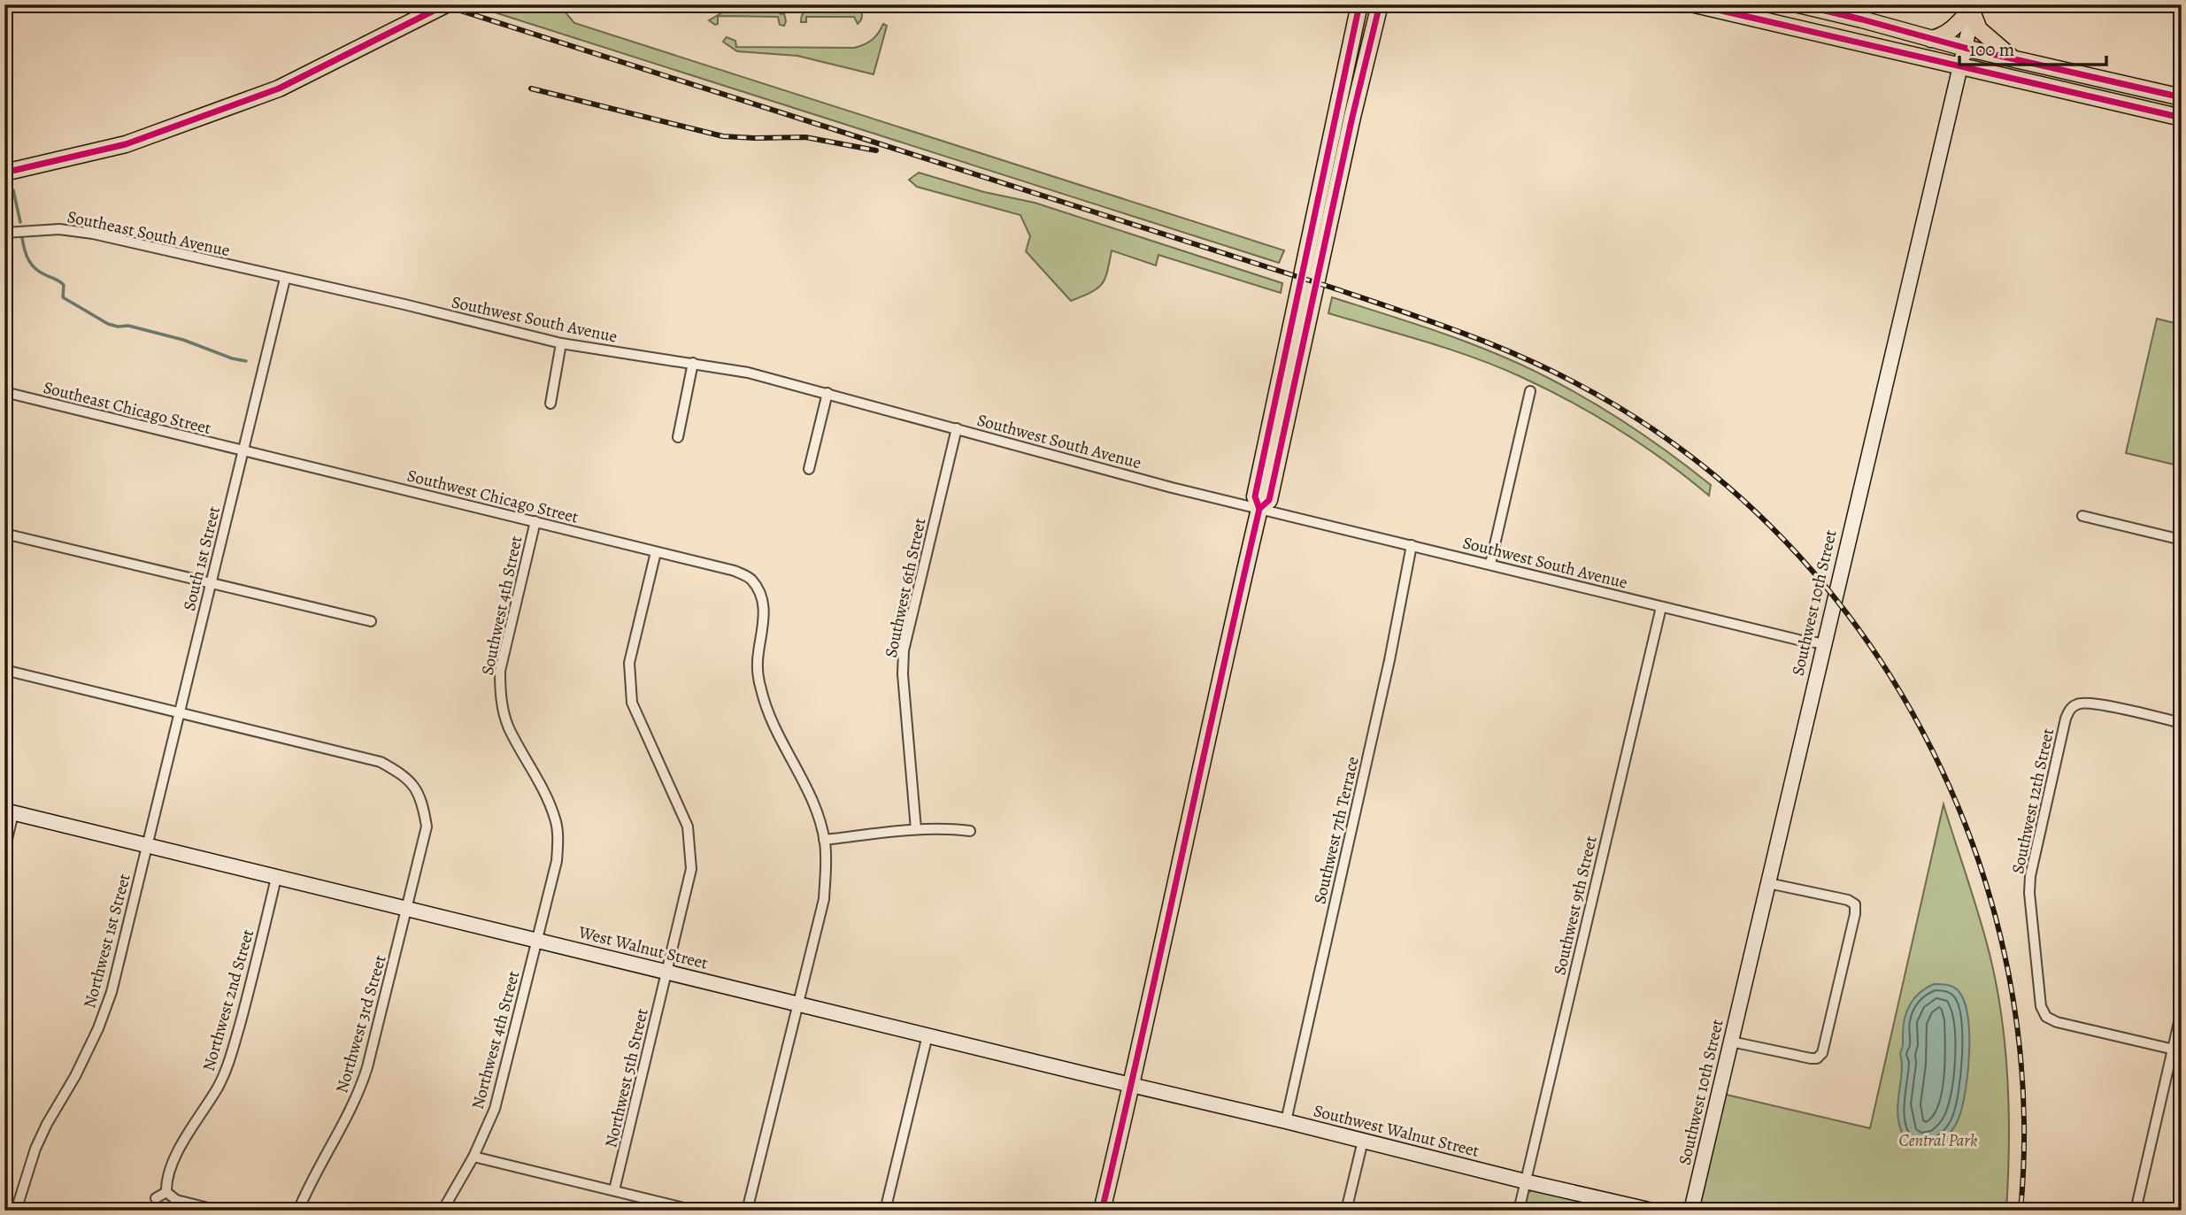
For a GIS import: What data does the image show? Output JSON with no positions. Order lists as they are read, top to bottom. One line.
{"streets":{"street":["Southeast South Avenue","Southwest South Avenue","Southeast Chicago Street","Southwest Chicago Street","South 1st Street","Southwest 6th Street","Southwest 10th Street","Southwest 4th Street","Southwest 12th Street","Southwest 7th Terrace","Southwest 9th Street","Northwest 1st Street","West Walnut Street","Northwest 2nd Street","Northwest 3rd Street","Northwest 4th Street","Northwest 5th Street","Southwest Walnut Street"]},"crossings":[["Southeast South Avenue","Southwest South Avenue"],["Southeast South Avenue","South 1st Street"],["Southwest South Avenue","South 1st Street"],["Southwest South Avenue","Southwest 6th Street"],["Southwest South Avenue","Southwest 10th Street"],["Southwest South Avenue","Southwest 7th Terrace"],["Southwest South Avenue","Southwest 9th Street"],["Southeast Chicago Street","Southwest Chicago Street"],["Southeast Chicago Street","South 1st Street"],["Southwest Chicago Street","South 1st Street"],["Southwest Chicago Street","Southwest 4th Street"],["Southwest Chicago Street","Northwest 5th Street"],["South 1st Street","Northwest 1st Street"],["South 1st Street","West Walnut Street"],["South 1st Street","Northwest 3rd Street"],["Southwest 4th Street","West Walnut Street"],["Southwest 4th Street","Northwest 4th Street"],["Southwest 7th Terrace","Southwest Walnut Street"],["Southwest 9th Street","Southwest Walnut Street"],["Northwest 1st Street","West Walnut Street"],["West Walnut Street","Northwest 2nd Street"],["West Walnut Street","Northwest 3rd Street"],["West Walnut Street","Northwest 4th Street"],["West Walnut Street","Northwest 5th Street"],["West Walnut Street","Southwest Walnut Street"]],"parks":["Central Park"],"scale_bar":"100 m"}
